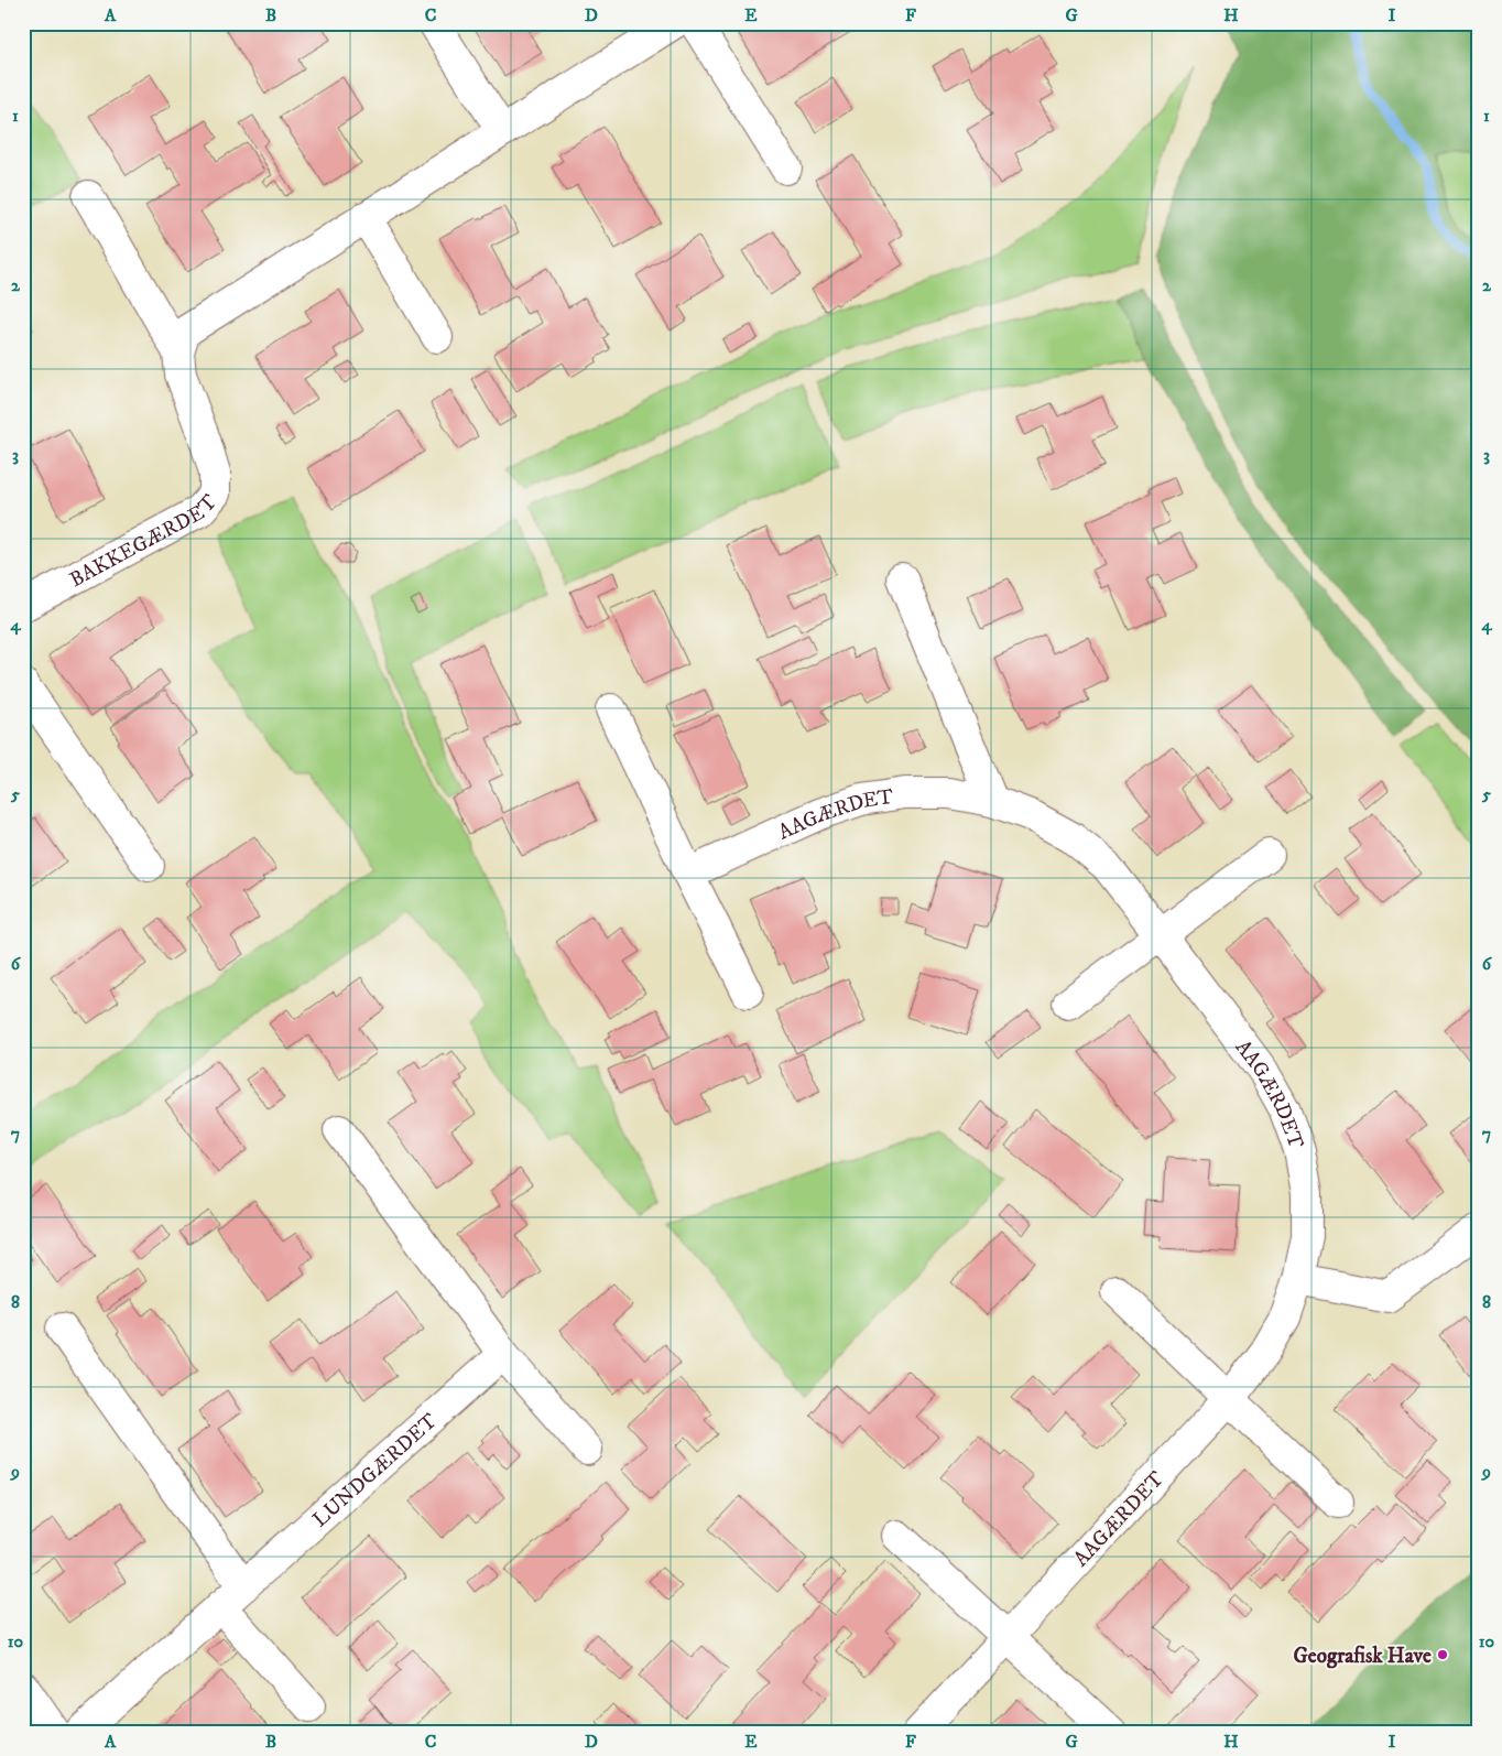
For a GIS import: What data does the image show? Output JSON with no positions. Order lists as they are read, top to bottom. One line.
{"streets":{"street":["BAKKEGÆRDET","AAGÆRDET","LUNDGÆRDET"]},"places":["Geografisk Have"],"grid":{"columns":["A","B","C","D","E","F","G","H","I"],"rows":["1","2","3","4","5","6","7","8","9","10"]}}
